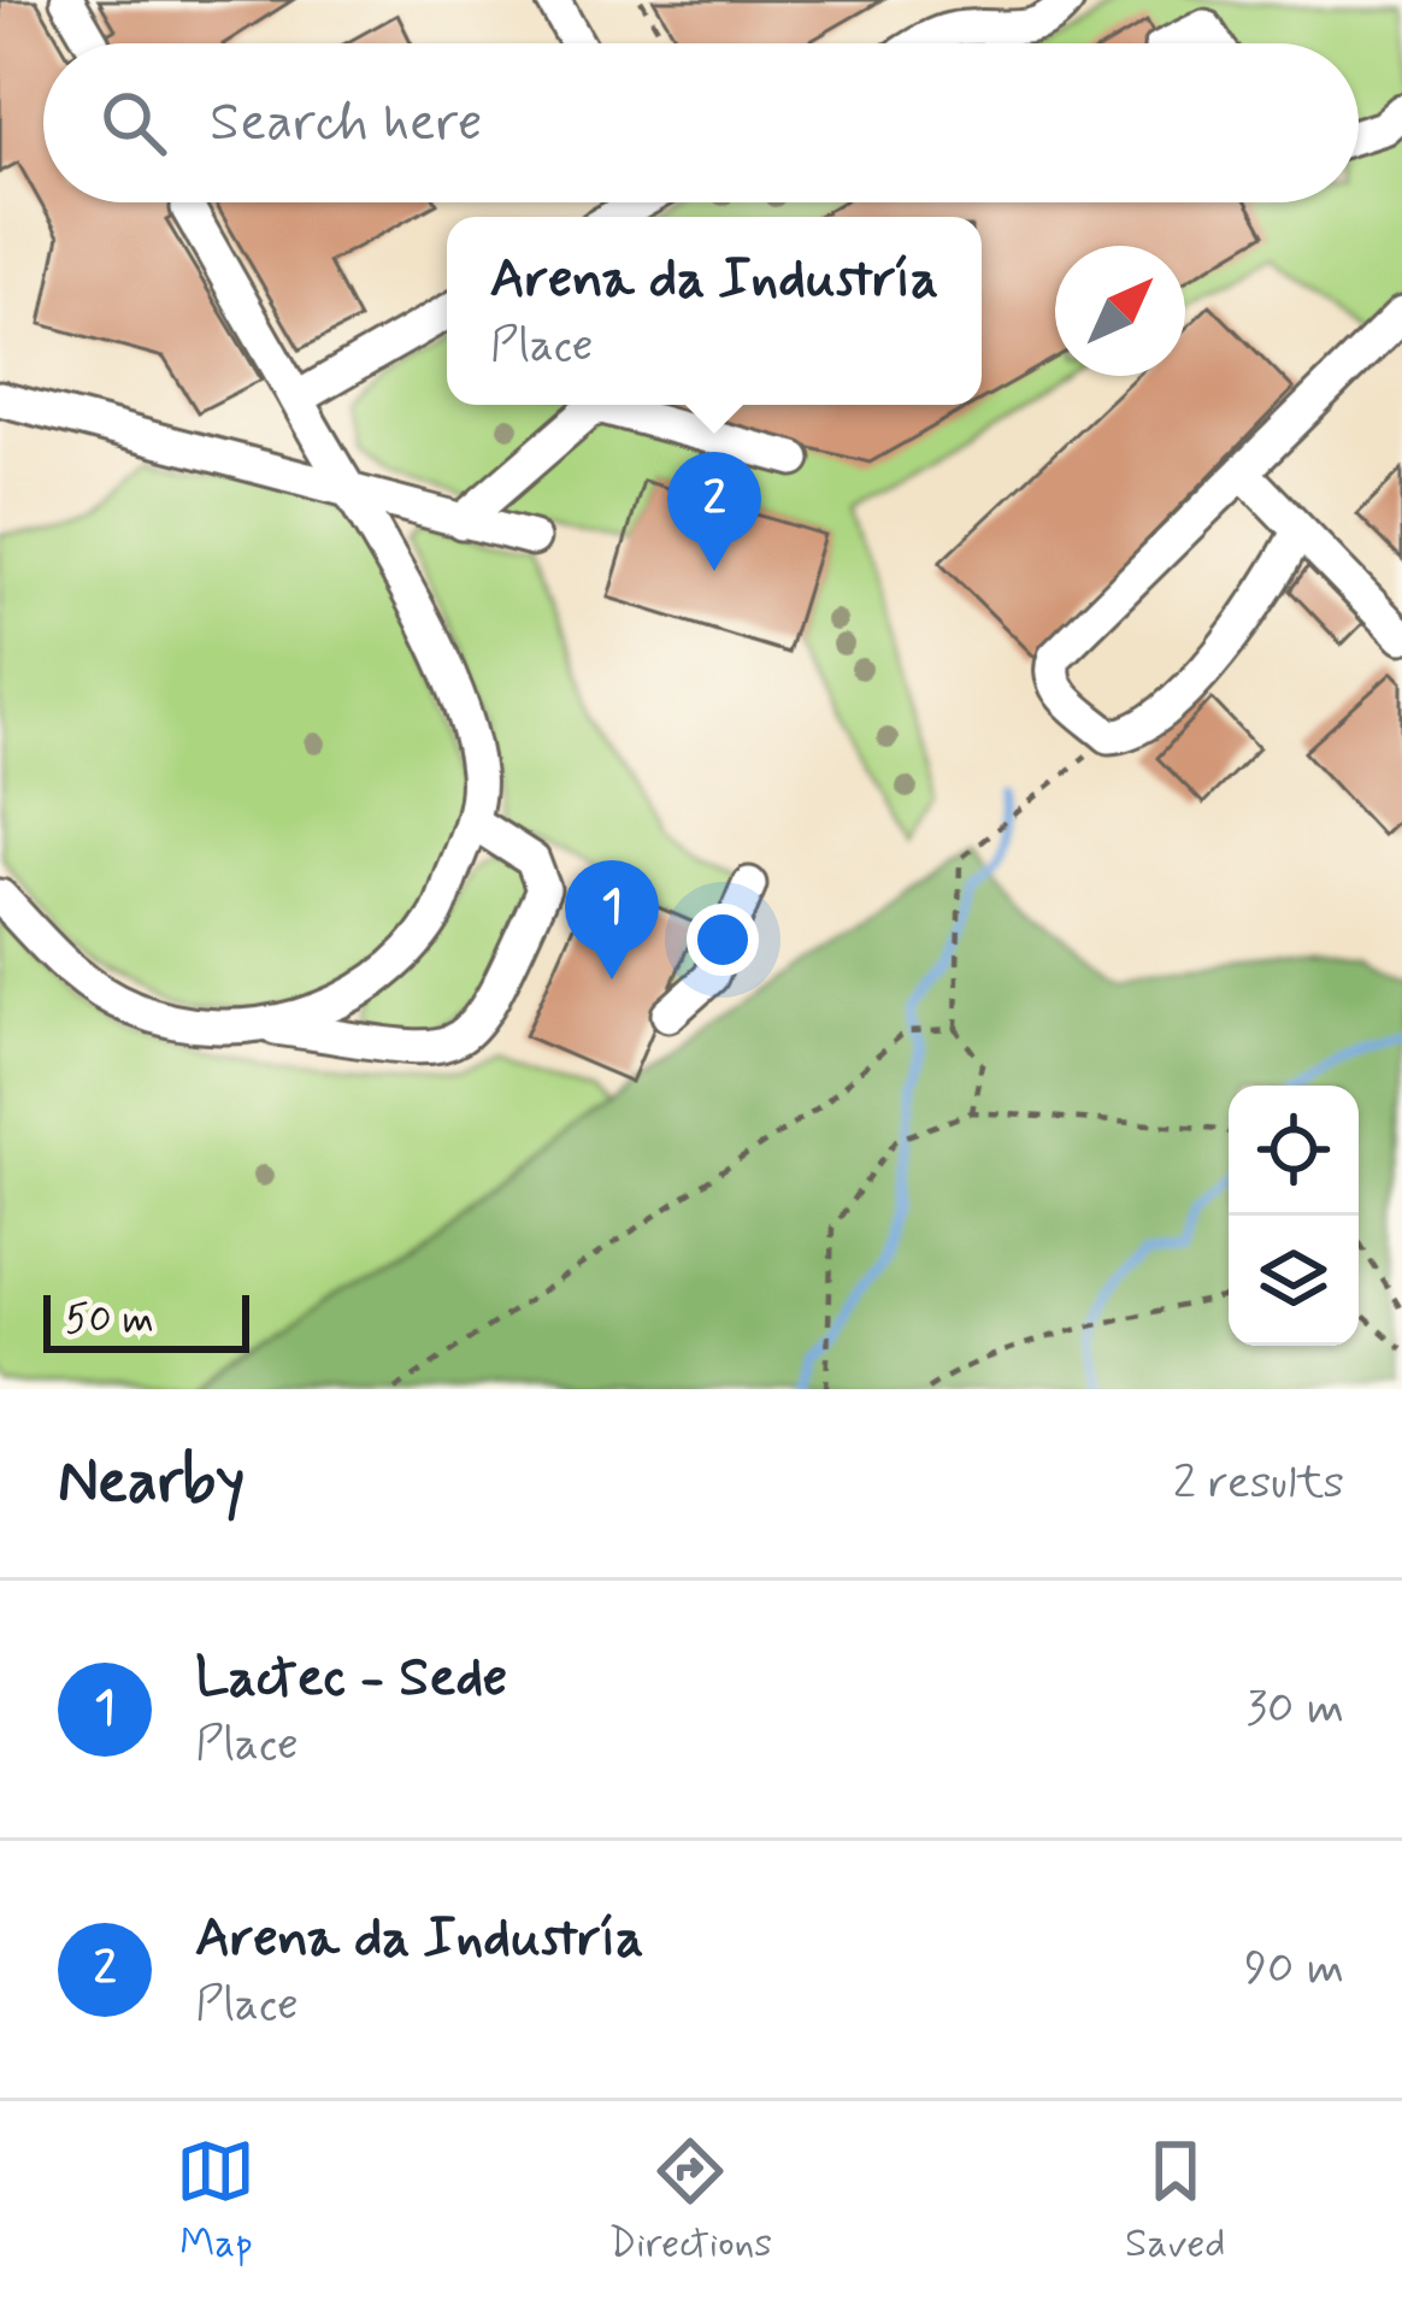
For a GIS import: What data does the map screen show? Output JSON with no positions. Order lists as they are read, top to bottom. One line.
{"scale_bar":"50 m","north":"top right","page":{"search":"Search here","popup":["Arena da Industría","Place"],"pins":["2","1"],"scale":"50 m","heading":["Nearby","2 results"],"list":[{"mark":"1","name":"Lactec - Sede","note":"Place","value":"30 m"},{"mark":"2","name":"Arena da Industría","note":"Place","value":"90 m"}],"nav":["Map","Directions","Saved"]}}
